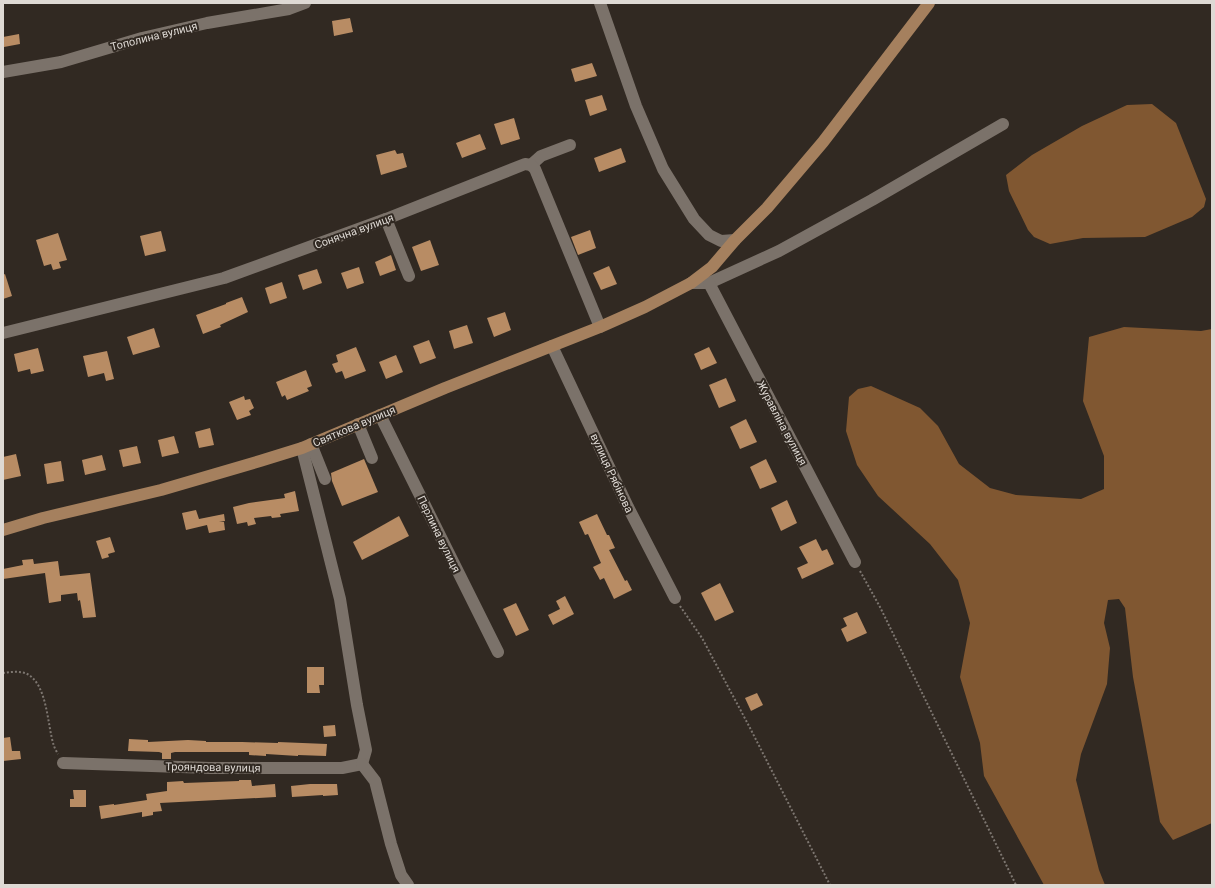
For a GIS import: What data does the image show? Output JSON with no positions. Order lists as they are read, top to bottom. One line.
{"streets":{"main road":["Святкова вулиця"],"street":["Тополина вулиця","Сонячна вулиця","Журавліна вулиця","вулиця Рябінова","Перлина вулиця","Трояндова вулиця"]},"crossings":[["Святкова вулиця","вулиця Рябінова"],["Святкова вулиця","Перлина вулиця"]]}
